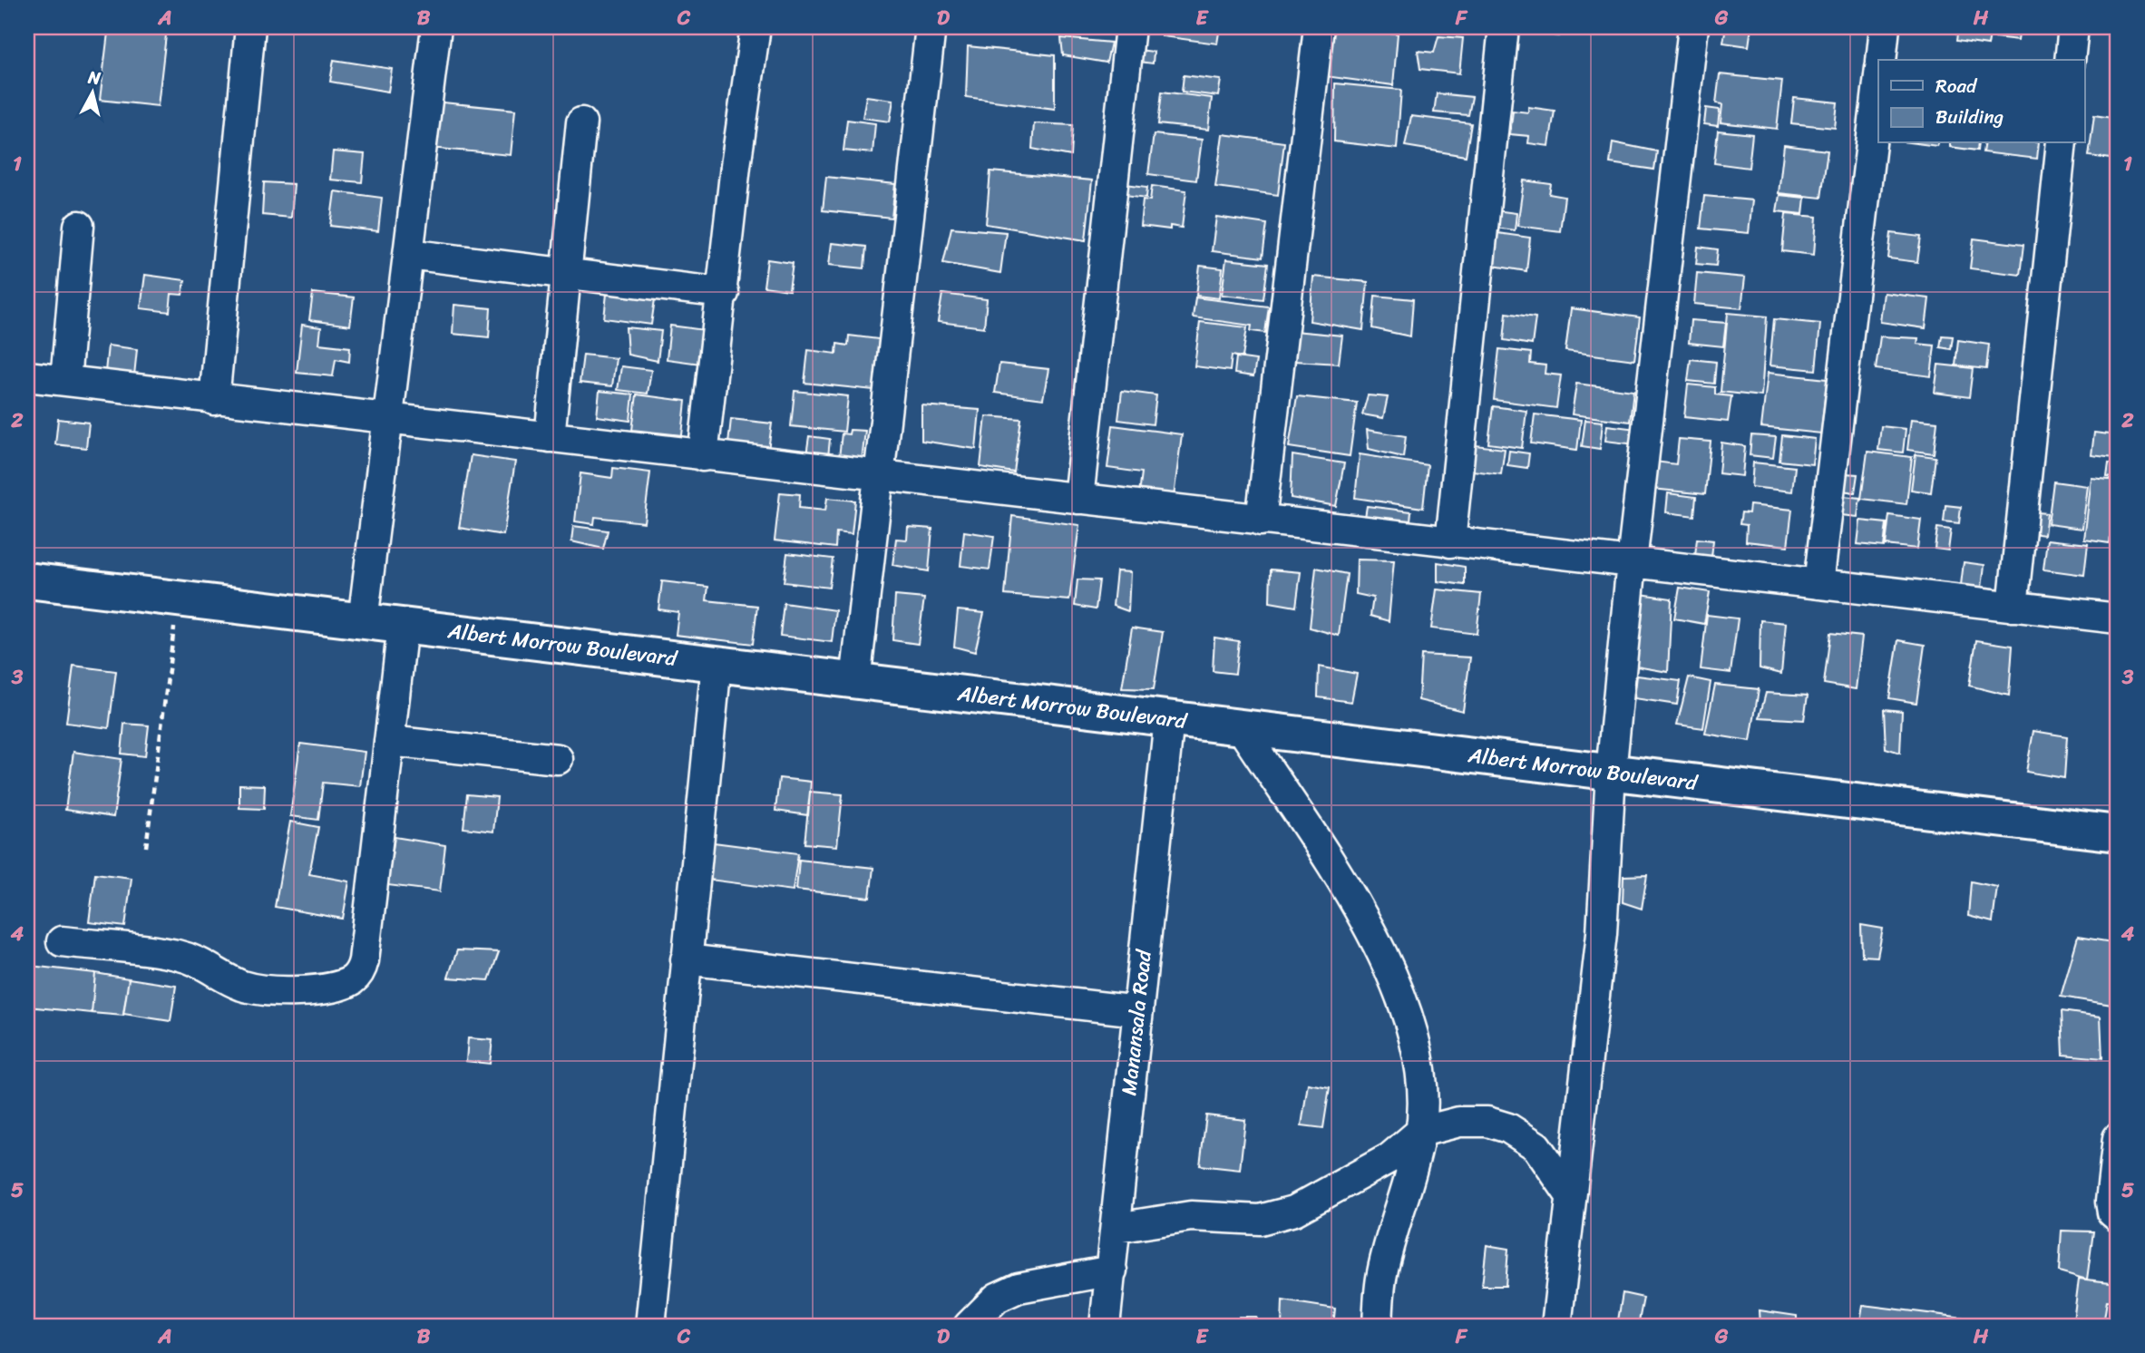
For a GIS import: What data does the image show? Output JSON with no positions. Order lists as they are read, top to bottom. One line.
{"streets":{"highway":["Albert Morrow Boulevard"],"street":["Manansala Road"]},"crossings":[["Albert Morrow Boulevard","Manansala Road"]],"legend":["Road","Building"],"north":"top","grid":{"columns":["A","B","C","D","E","F","G","H"],"rows":["1","2","3","4","5"]}}
